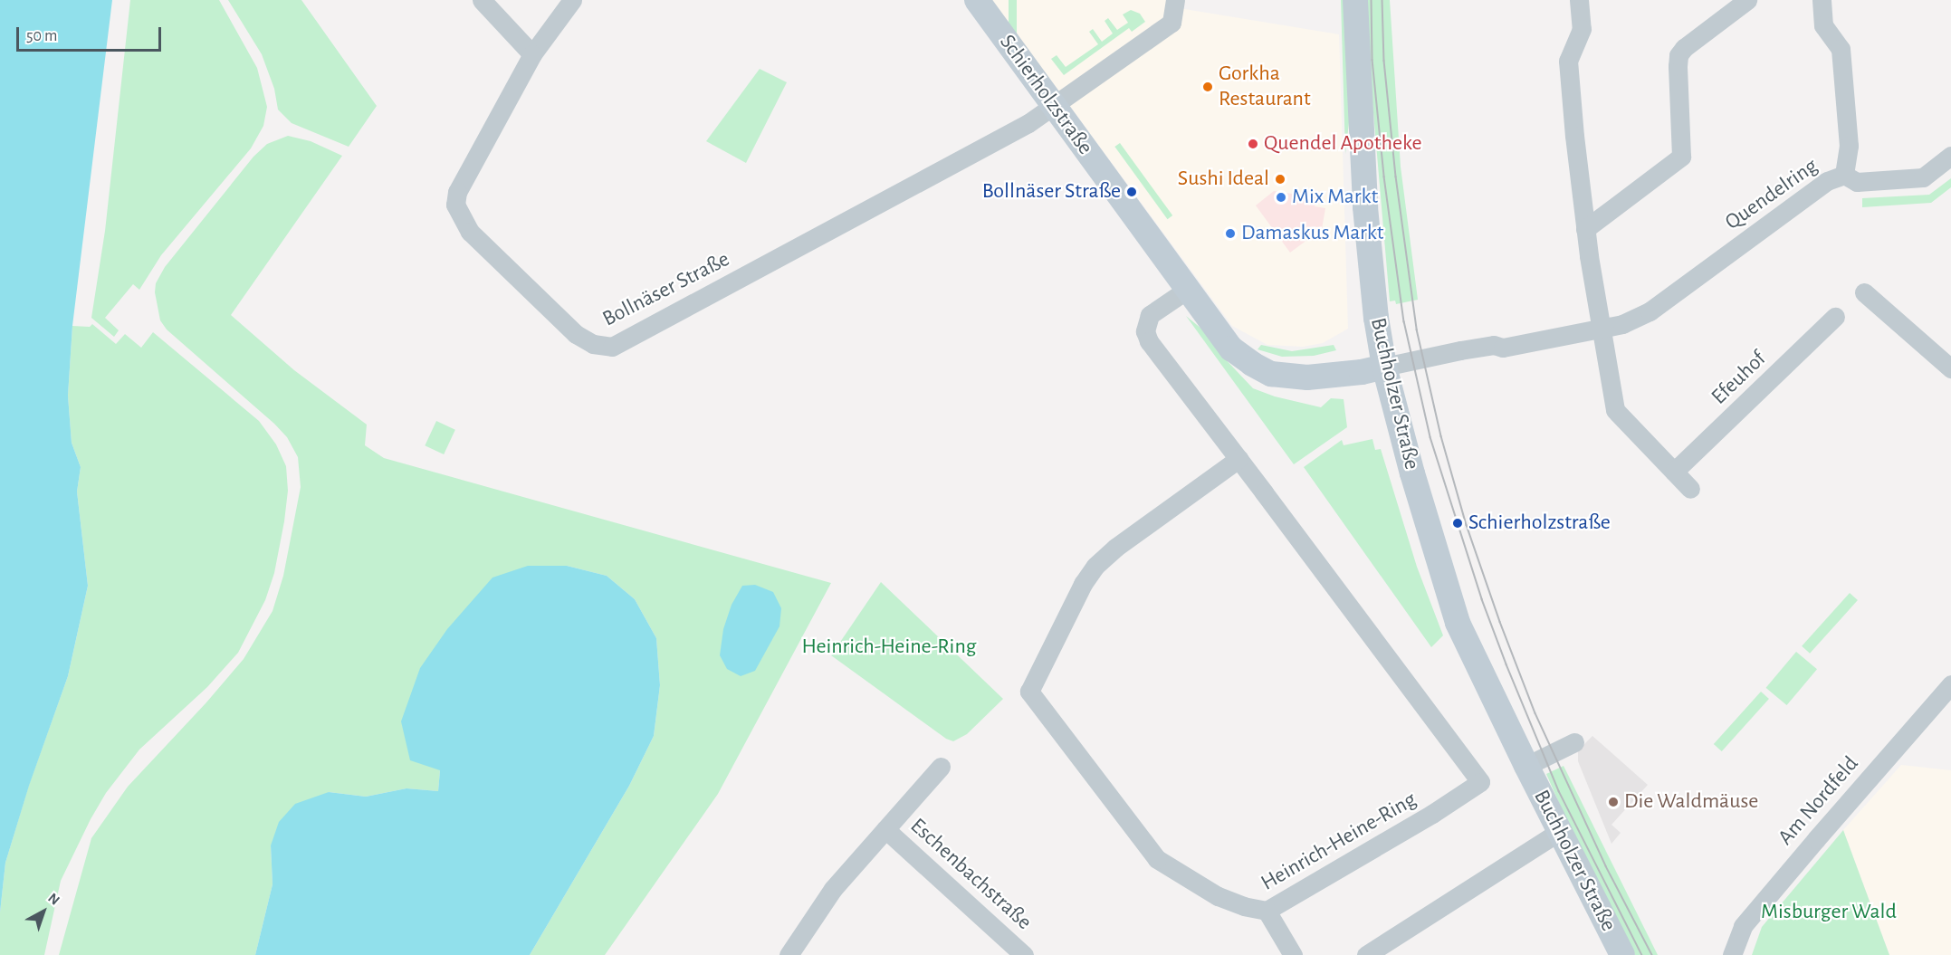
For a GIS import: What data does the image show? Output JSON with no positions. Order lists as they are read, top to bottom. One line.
{"streets":{"main road":["Schierholzstraße","Buchholzer Straße"],"street":["Quendelring","Bollnäser Straße","Efeuhof","Am Nordfeld","Heinrich-Heine-Ring","Eschenbachstraße"]},"crossings":[["Schierholzstraße","Quendelring"],["Schierholzstraße","Bollnäser Straße"],["Schierholzstraße","Buchholzer Straße"],["Schierholzstraße","Heinrich-Heine-Ring"],["Quendelring","Buchholzer Straße"]],"parks":["Heinrich-Heine-Ring","Misburger Wald"],"places":["Gorkha Restaurant","Quendel Apotheke","Sushi Ideal","Bollnäser Straße","Mix Markt","Damaskus Markt","Schierholzstraße","Die Waldmäuse"],"scale_bar":"50 m","north":"top right"}
